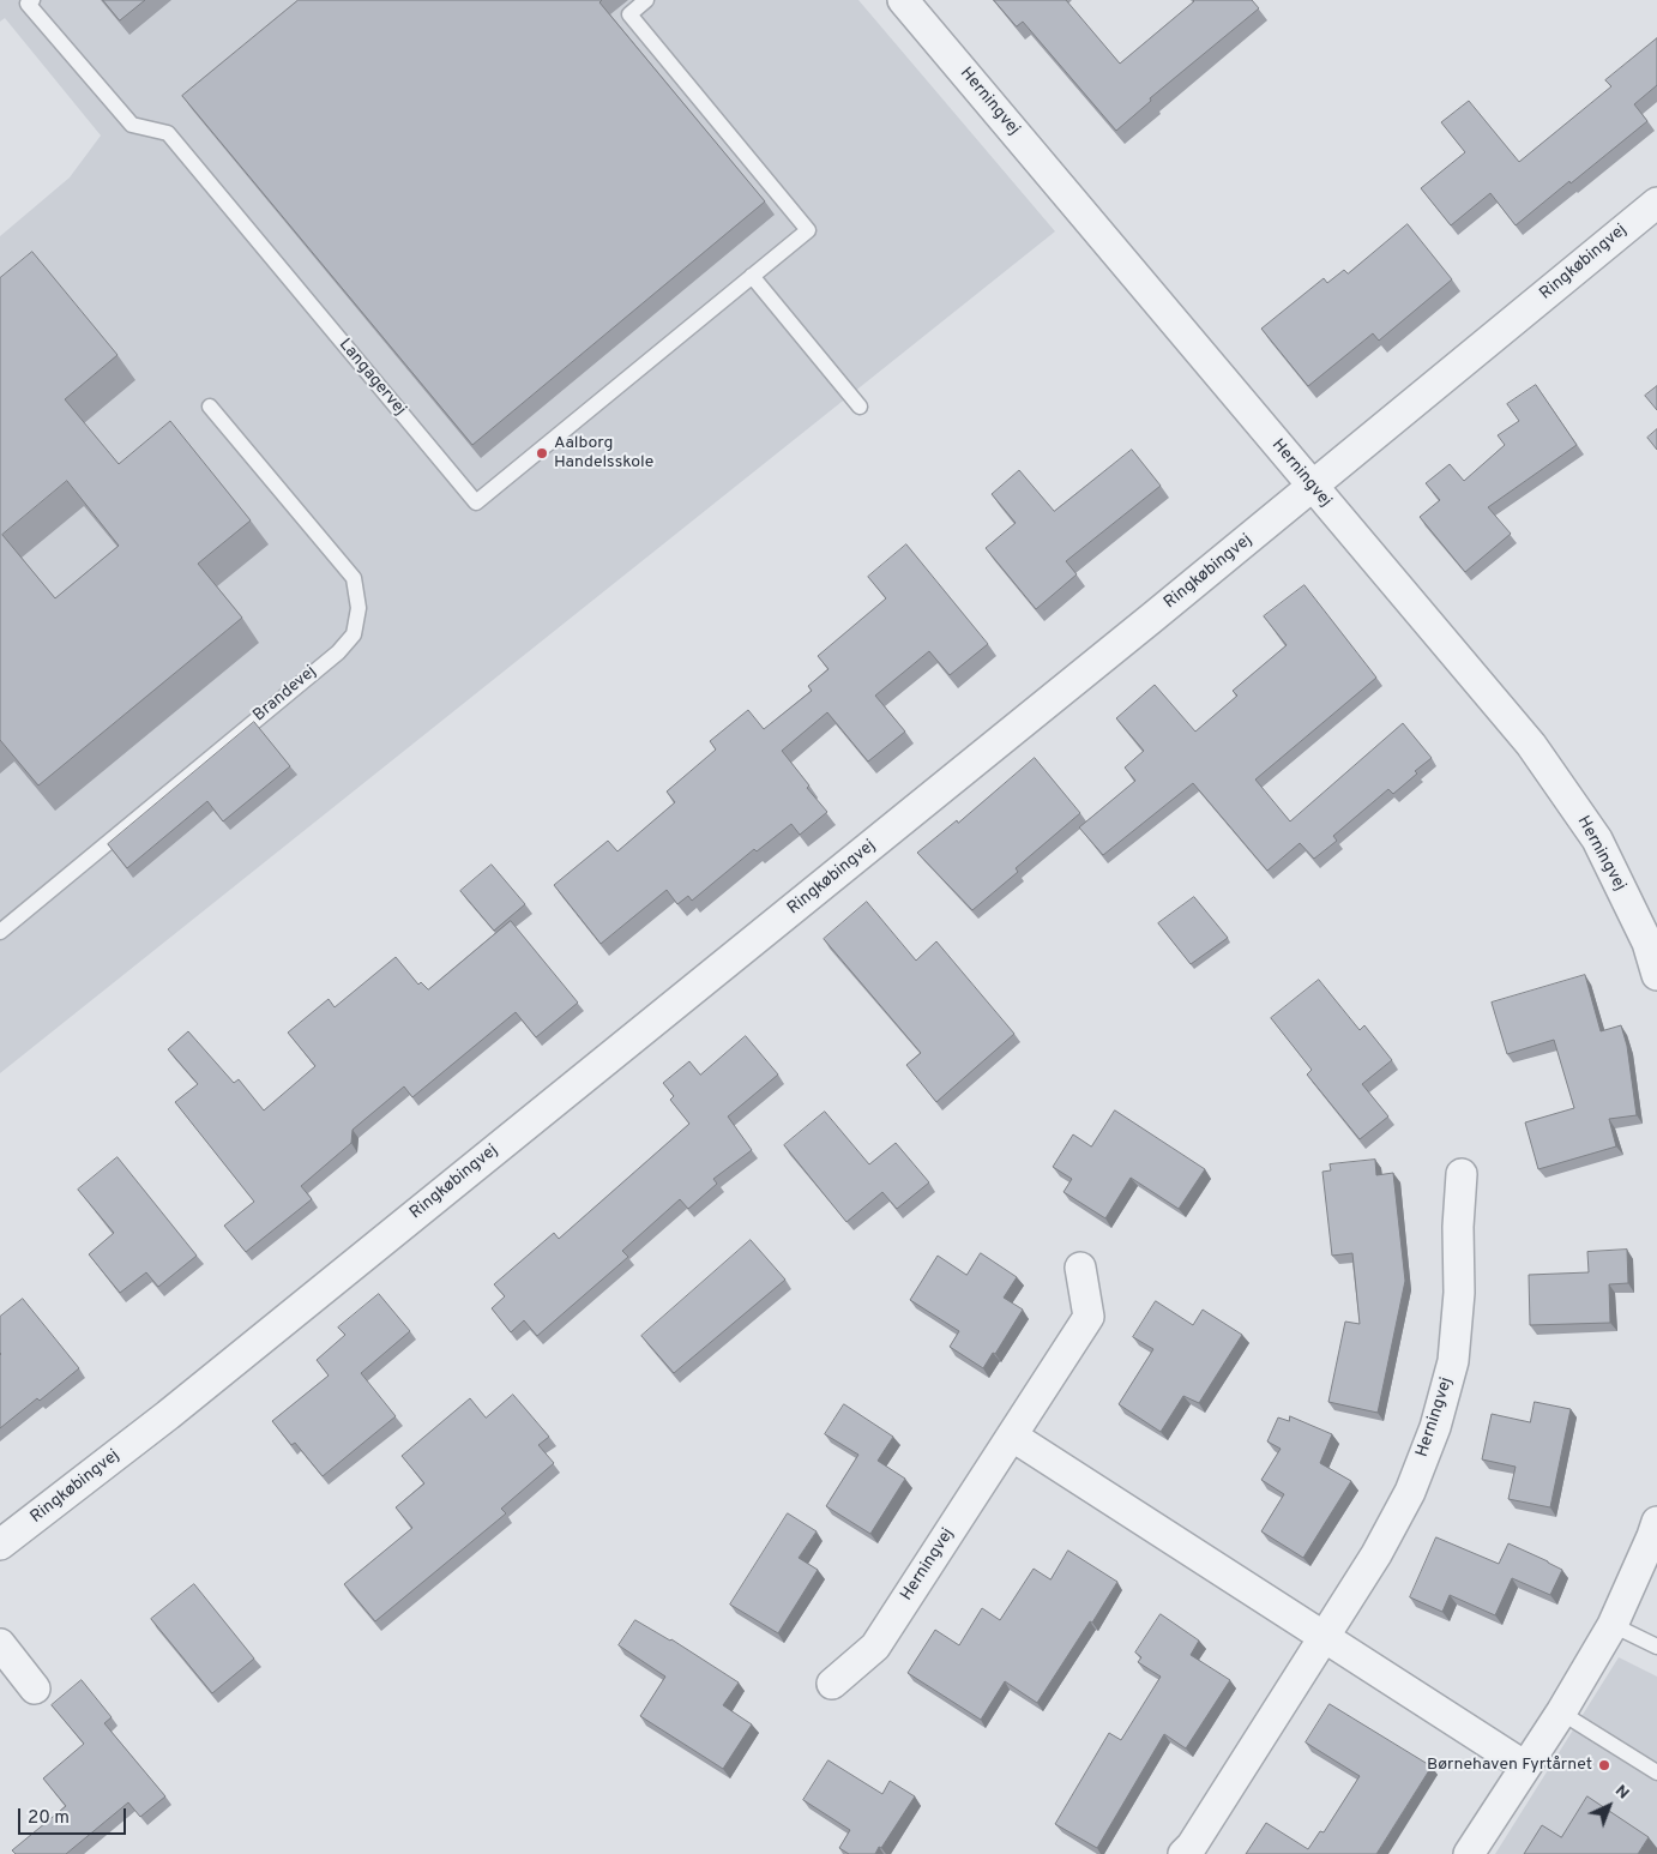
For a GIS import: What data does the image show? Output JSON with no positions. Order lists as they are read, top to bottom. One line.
{"streets":{"street":["Herningvej","Ringkøbingvej"],"lane":["Langagervej","Brandevej"]},"crossings":[["Herningvej","Ringkøbingvej"]],"places":["Aalborg Handelsskole","Børnehaven Fyrtårnet"],"scale_bar":"20 m","north":"top right"}
